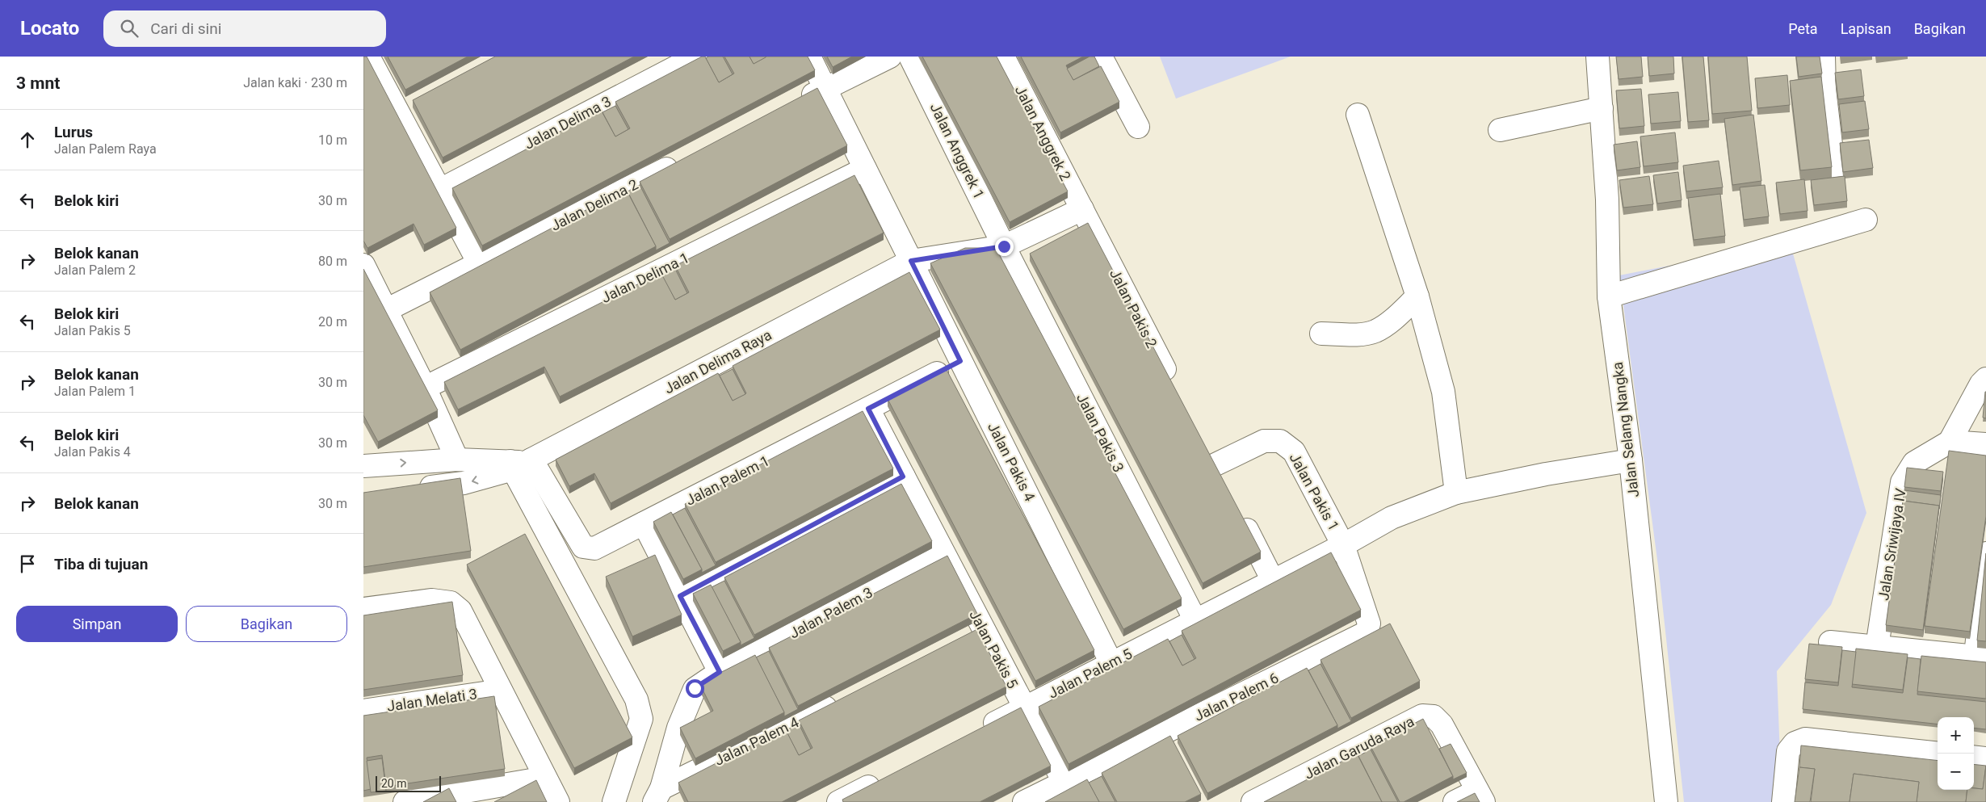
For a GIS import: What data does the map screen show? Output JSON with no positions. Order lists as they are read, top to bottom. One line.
{"streets":{"street":["Jalan Delima 3","Jalan Anggrek 2","Jalan Anggrek 1","Jalan Delima 2","Jalan Delima 1","Jalan Pakis 2","Jalan Delima Raya","Jalan Selang Nangka","Jalan Pakis 3","Jalan Pakis 4","Jalan Palem 1","Jalan Pakis 1","Jalan Sriwijaya IV","Jalan Palem 3","Jalan Pakis 5","Jalan Palem 5","Jalan Palem 6","Jalan Melati 3","Jalan Palem 4","Jalan Garuda Raya"]},"crossings":[["Jalan Anggrek 2","Jalan Pakis 2"],["Jalan Anggrek 2","Jalan Delima Raya"],["Jalan Anggrek 1","Jalan Delima Raya"],["Jalan Anggrek 1","Jalan Pakis 3"],["Jalan Delima 1","Jalan Pakis 4"],["Jalan Pakis 2","Jalan Delima Raya"],["Jalan Delima Raya","Jalan Pakis 3"],["Jalan Delima Raya","Jalan Pakis 4"],["Jalan Delima Raya","Jalan Palem 1"],["Jalan Selang Nangka","Jalan Palem 5"],["Jalan Pakis 3","Jalan Palem 5"],["Jalan Pakis 4","Jalan Palem 1"],["Jalan Pakis 4","Jalan Palem 5"],["Jalan Palem 1","Jalan Pakis 5"],["Jalan Pakis 1","Jalan Palem 5"],["Jalan Pakis 1","Jalan Palem 6"],["Jalan Palem 3","Jalan Pakis 5"],["Jalan Palem 3","Jalan Palem 4"],["Jalan Pakis 5","Jalan Palem 5"],["Jalan Pakis 5","Jalan Palem 6"],["Jalan Palem 5","Jalan Palem 6"]],"scale_bar":"20 m","page":{"header":"Locato","search":"Cari di sini","nav":["Peta","Lapisan","Bagikan"],"heading":["3 mnt","Jalan kaki · 230 m"],"list":[["Lurus","Jalan Palem Raya","10 m"],["Belok kiri","30 m"],["Belok kanan","Jalan Palem 2","80 m"],["Belok kiri","Jalan Pakis 5","20 m"],["Belok kanan","Jalan Palem 1","30 m"],["Belok kiri","Jalan Pakis 4","30 m"],["Belok kanan","30 m"],"Tiba di tujuan"],"buttons":["Simpan","Bagikan"],"map_buttons":["+","−"],"scale":"20 m"}}
